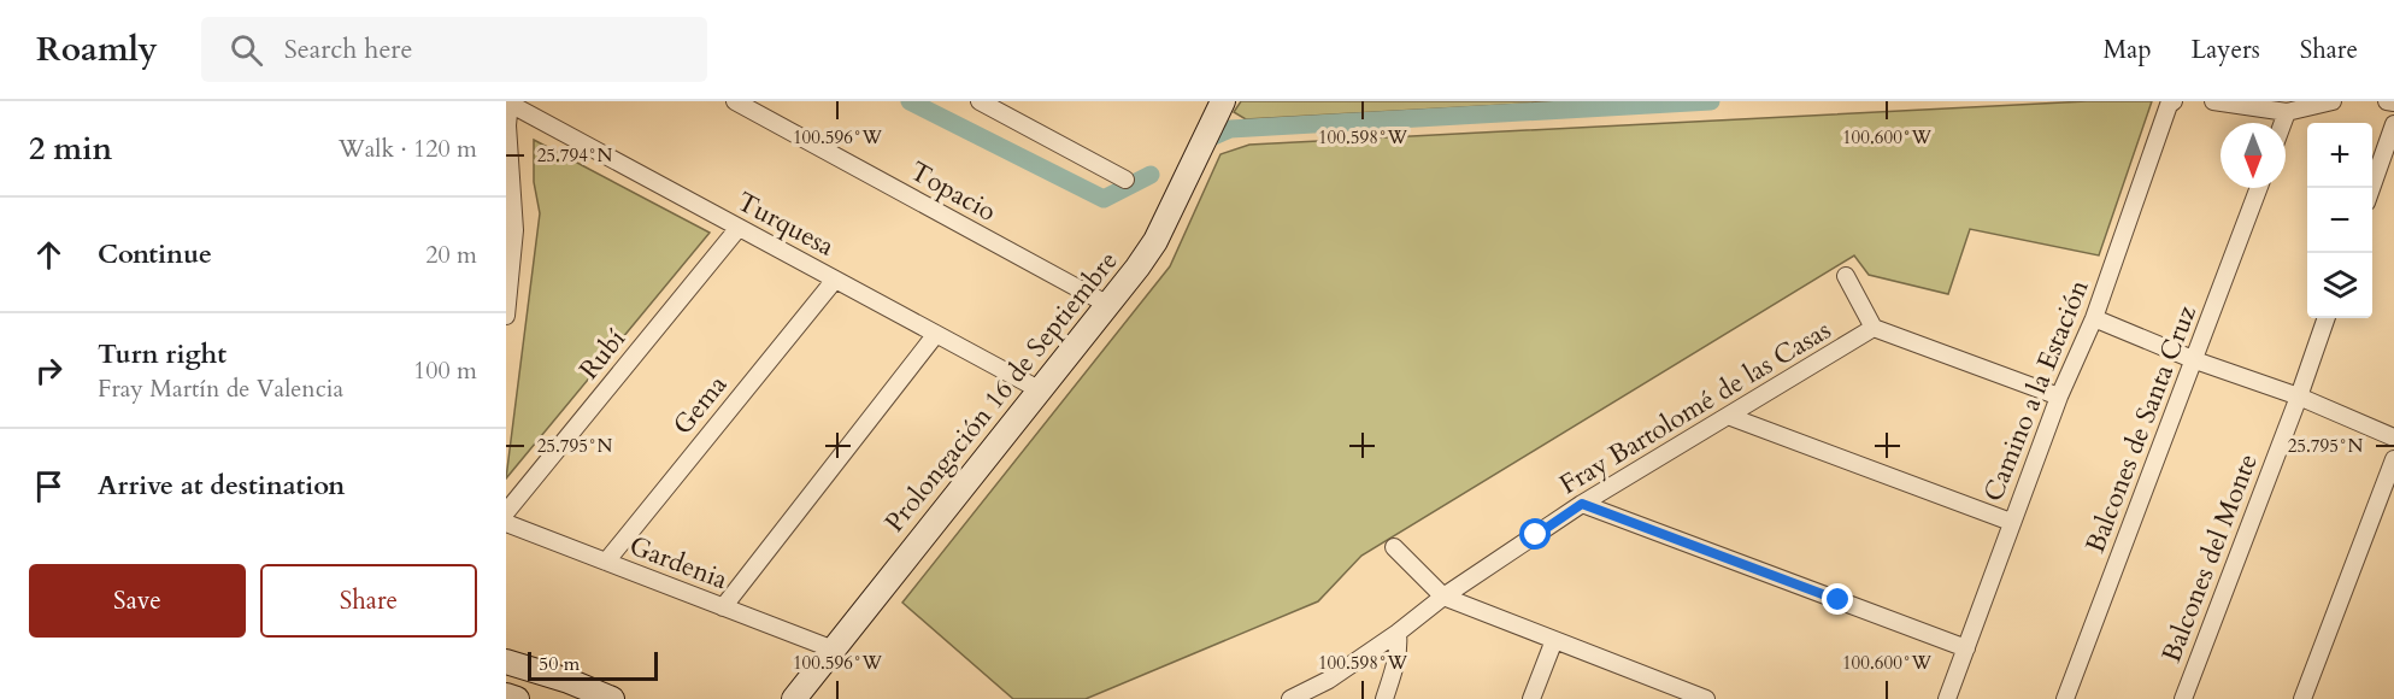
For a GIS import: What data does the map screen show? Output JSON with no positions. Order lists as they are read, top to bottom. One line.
{"streets":{"street":["Topacio","Turquesa","Rubí","Camino a la Estación","Prolongación 16 de Septiembre","Gema","Fray Bartolomé de las Casas","Balcones de Santa Cruz","Balcones del Monte","Gardenia"]},"crossings":[["Topacio","Prolongación 16 de Septiembre"],["Turquesa","Rubí"],["Turquesa","Prolongación 16 de Septiembre"],["Turquesa","Gema"],["Prolongación 16 de Septiembre","Gardenia"],["Gema","Gardenia"]],"scale_bar":"50 m","north":"bottom","page":{"header":"Roamly","search":"Search here","nav":["Map","Layers","Share"],"heading":["2 min","Walk · 120 m"],"map_buttons":["+","−"],"list":[["Continue","20 m"],["Turn right","Fray Martín de Valencia","100 m"],"Arrive at destination"],"buttons":["Save","Share"],"scale":"50 m"},"coordinates":["100.596°W","100.598°W","100.600°W","25.794°N","25.795°N"]}
